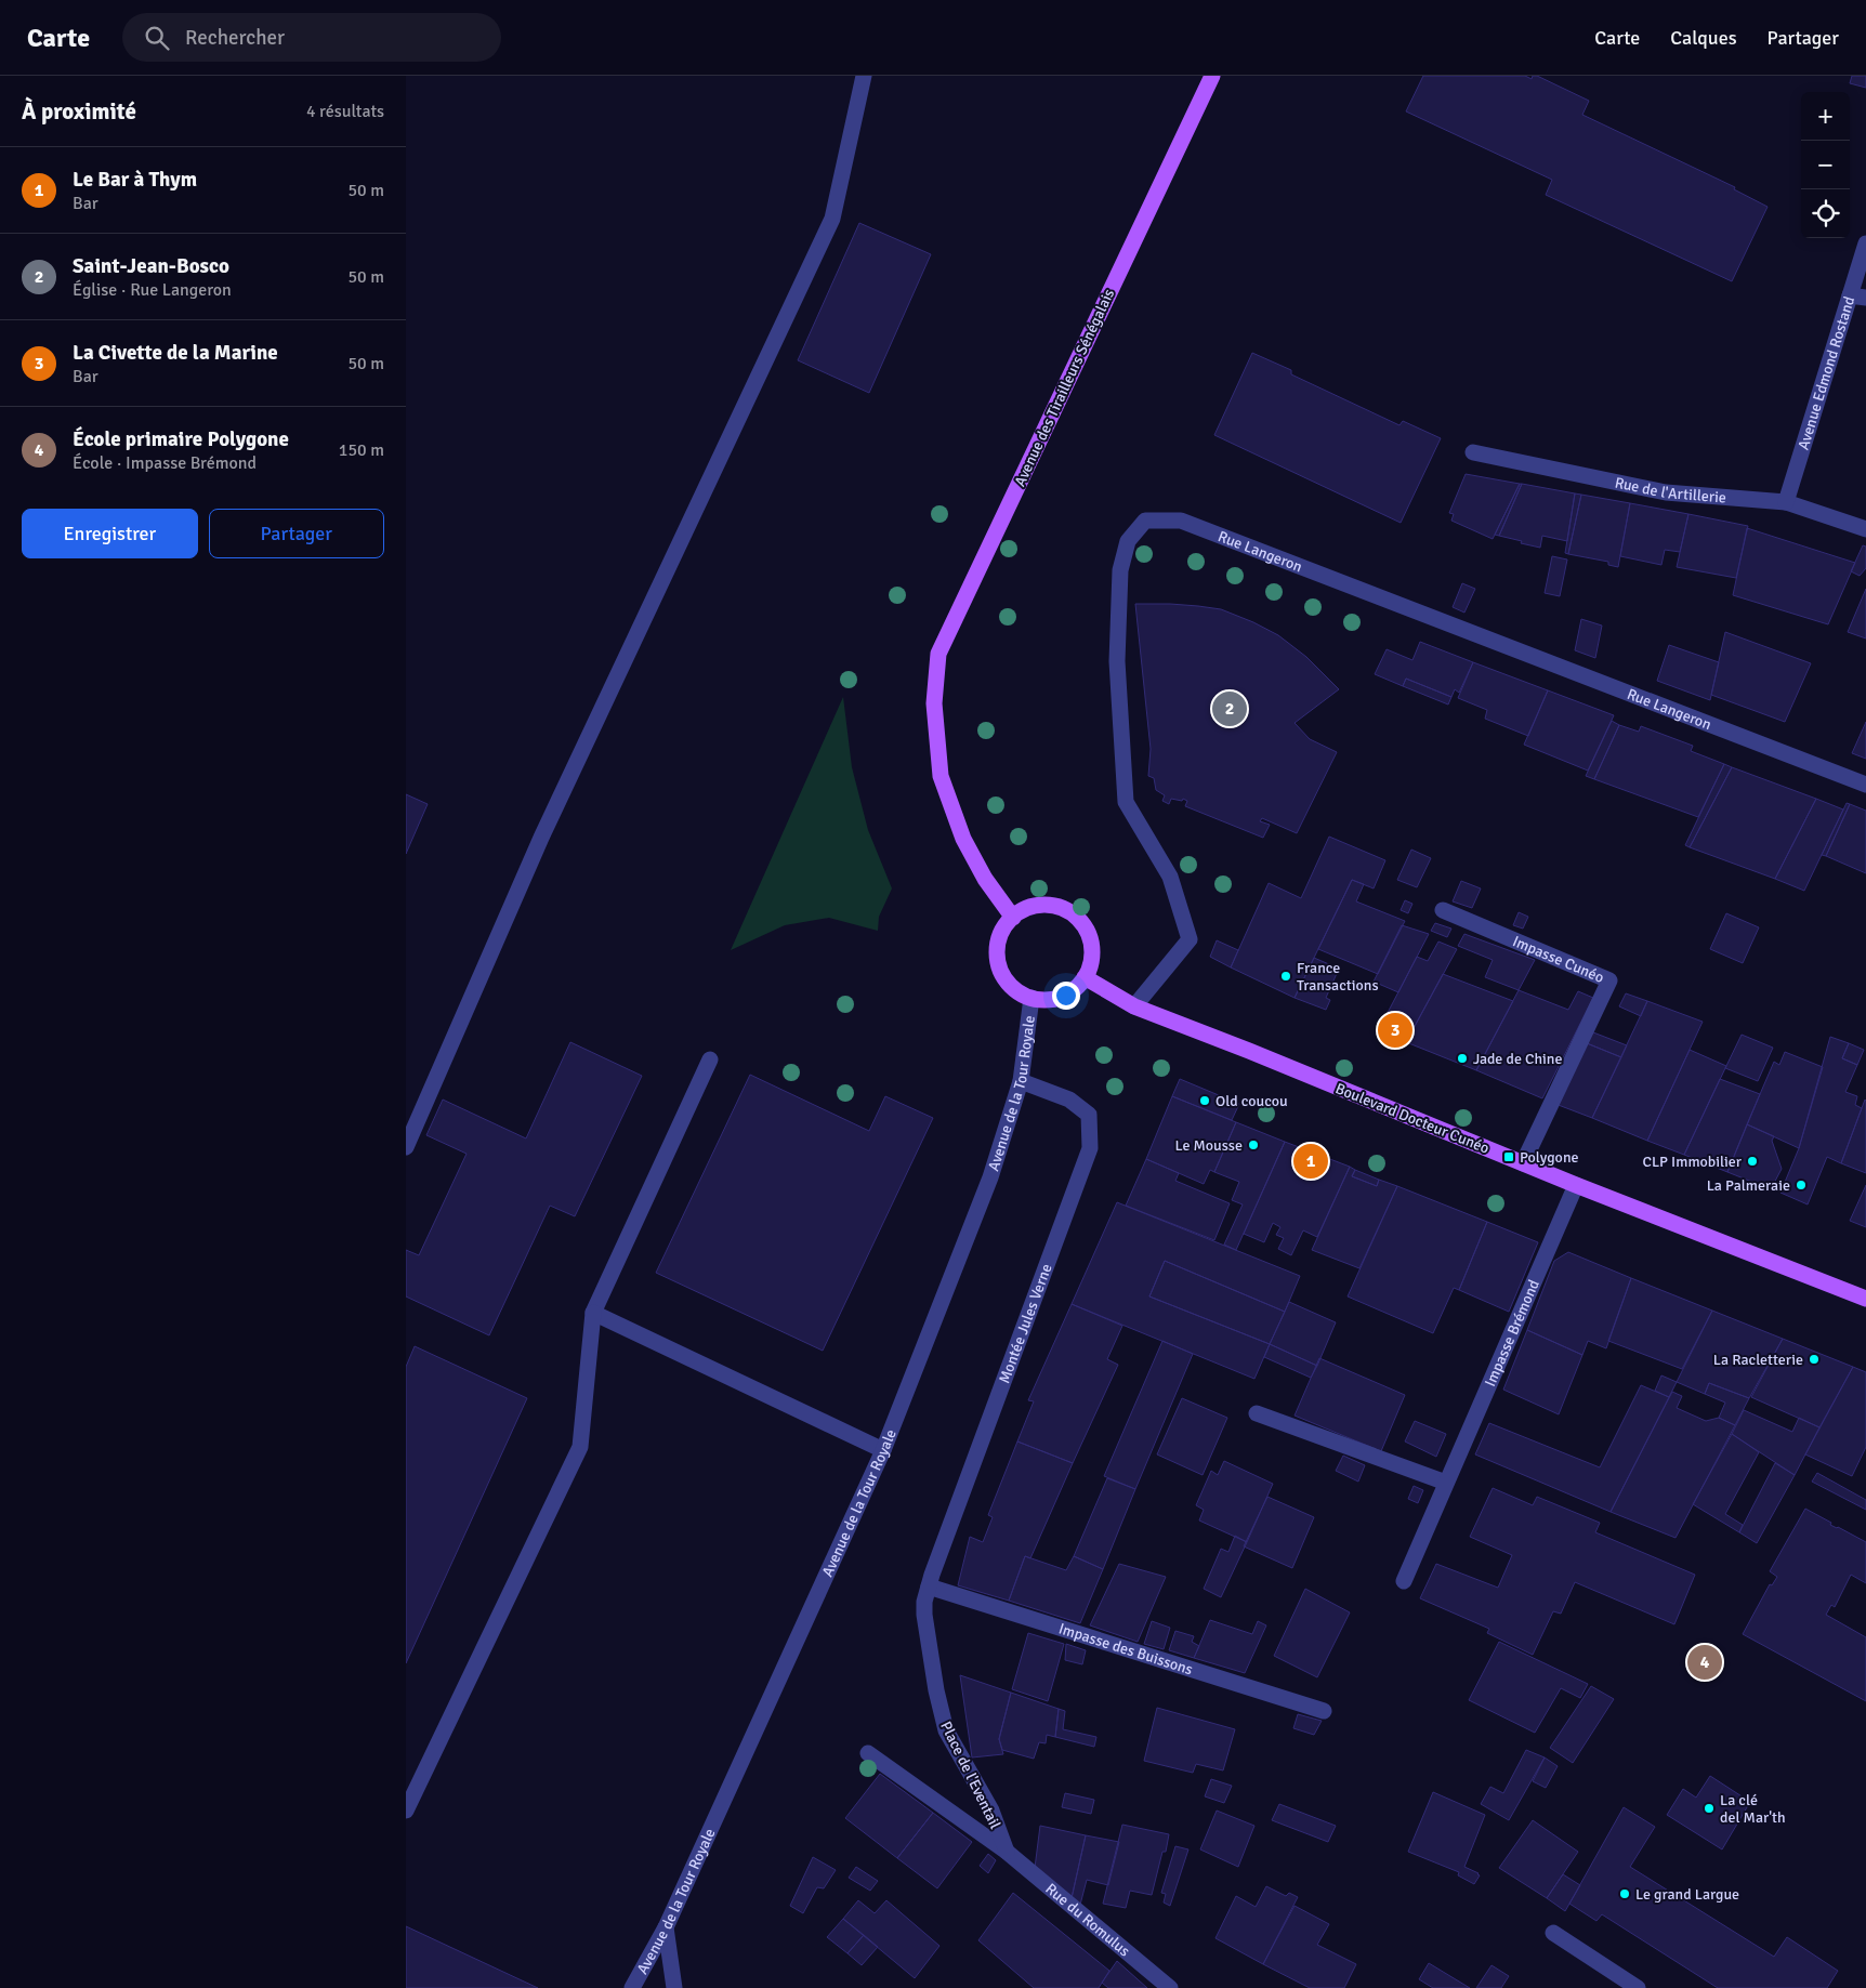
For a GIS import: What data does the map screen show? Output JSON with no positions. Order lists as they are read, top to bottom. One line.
{"streets":{"main road":["Avenue des Tirailleurs Sénégalais","Boulevard Docteur Cunéo"],"street":["Avenue Edmond Rostand","Rue de l'Artillerie","Rue Langeron","Impasse Cunéo","Avenue de la Tour Royale","Montée Jules Verne","Impasse Brémond","Impasse des Buissons","Place de l'Eventail","Rue du Romulus"]},"crossings":[["Avenue Edmond Rostand","Rue de l'Artillerie"],["Avenue des Tirailleurs Sénégalais","Avenue de la Tour Royale"],["Avenue des Tirailleurs Sénégalais","Boulevard Docteur Cunéo"],["Rue Langeron","Boulevard Docteur Cunéo"],["Impasse Cunéo","Boulevard Docteur Cunéo"],["Avenue de la Tour Royale","Boulevard Docteur Cunéo"],["Avenue de la Tour Royale","Montée Jules Verne"],["Boulevard Docteur Cunéo","Impasse Brémond"],["Montée Jules Verne","Impasse des Buissons"],["Montée Jules Verne","Place de l'Eventail"],["Impasse des Buissons","Place de l'Eventail"],["Place de l'Eventail","Rue du Romulus"]],"places":{"other":["France Transactions","Jade de Chine","Old coucou","Le Mousse","CLP Immobilier","La Palmeraie","La Racletterie","La clé del Mar'th","Le grand Largue"],"transit":["Polygone"]},"page":{"header":"Carte","search":"Rechercher","nav":["Carte","Calques","Partager"],"heading":["À proximité","4 résultats"],"map_buttons":["+","−"],"list":[{"mark":"1","name":"Le Bar à Thym","note":"Bar","value":"50 m"},{"mark":"2","name":"Saint-Jean-Bosco","note":"Église · Rue Langeron","value":"50 m"},{"mark":"3","name":"La Civette de la Marine","note":"Bar","value":"50 m"},{"mark":"4","name":"École primaire Polygone","note":"École · Impasse Brémond","value":"150 m"}],"buttons":["Enregistrer","Partager"],"pins":["2","3","1","4"]}}
